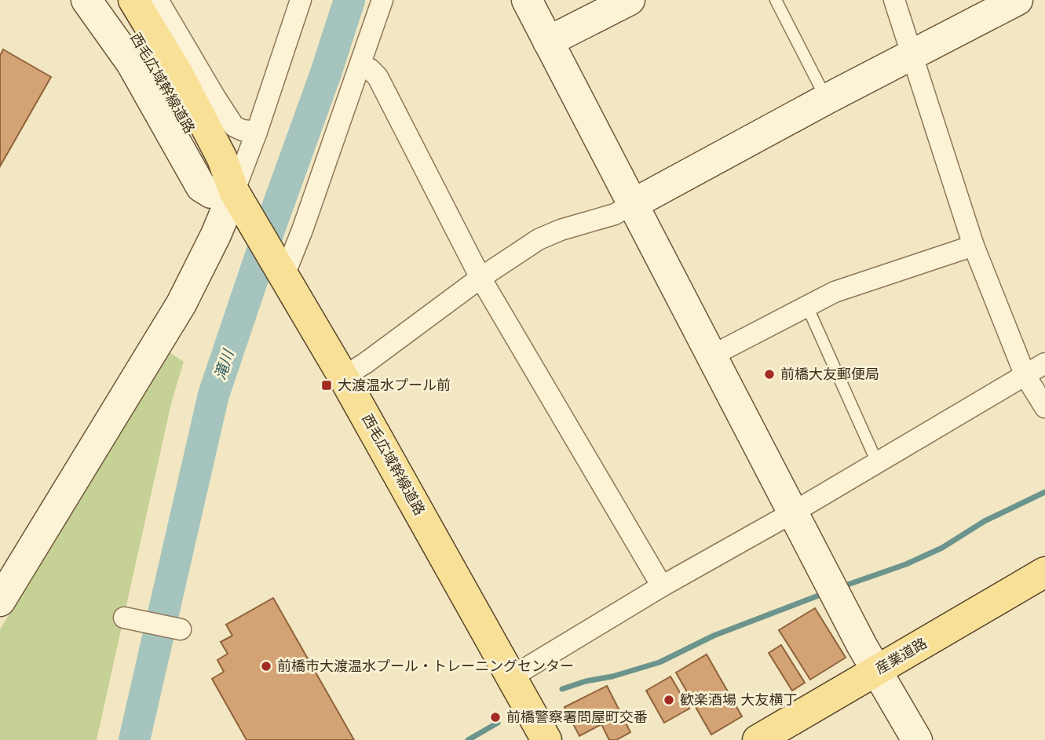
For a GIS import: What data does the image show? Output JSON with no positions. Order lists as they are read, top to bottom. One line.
{"streets":{"main road":["西毛広域幹線道路","産業道路"]},"water":["滝川"],"places":{"other":["前橋大友郵便局","前橋市大渡温水プール・トレーニングセンター","歓楽酒場 大友横丁","前橋警察署問屋町交番"],"transit":["大渡温水プール前"]}}
